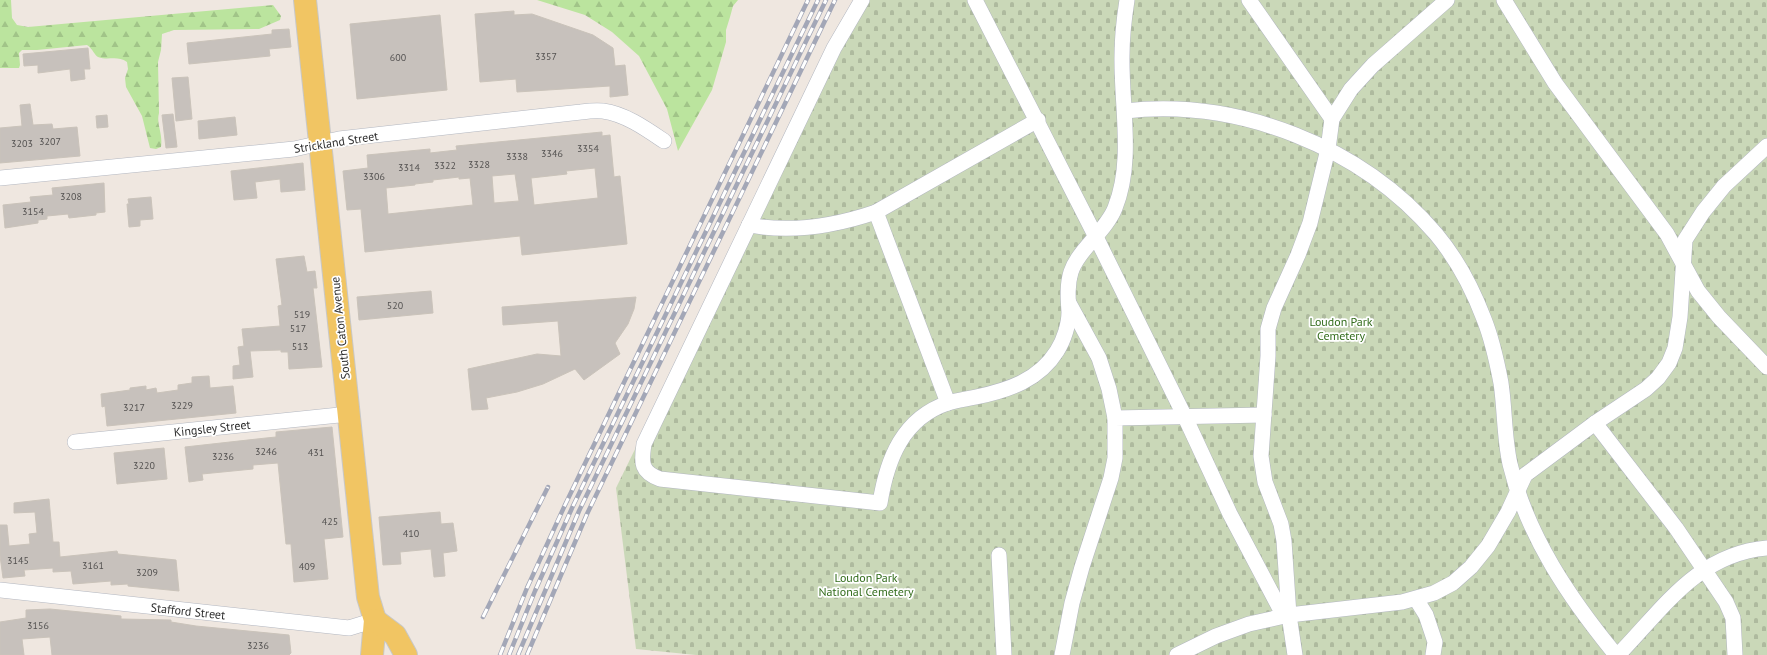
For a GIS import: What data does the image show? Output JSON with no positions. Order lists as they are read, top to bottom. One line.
{"streets":{"main road":["South Caton Avenue"],"street":["Strickland Street","Kingsley Street","Stafford Street"]},"crossings":[["Strickland Street","South Caton Avenue"],["South Caton Avenue","Kingsley Street"],["South Caton Avenue","Stafford Street"]],"parks":["Loudon Park Cemetery","Loudon Park National Cemetery"],"house_numbers":["3357","600","3207","3203","3354","3346","3338","3328","3322","3314","3306","3208","3154","520","519","517","513","3229","3217","3246","431","3236","3220","425","410","3145","3161","409","3209","3156","3236"]}
